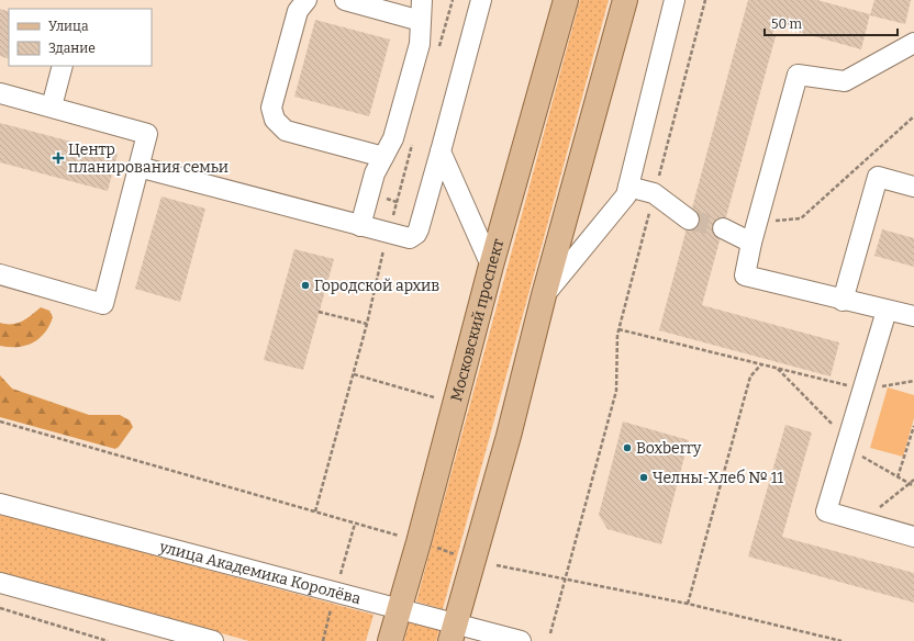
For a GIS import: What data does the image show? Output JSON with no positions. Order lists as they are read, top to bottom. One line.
{"streets":{"main road":["Московский проспект"],"street":["улица Академика Королёва"]},"crossings":[["Московский проспект","улица Академика Королёва"]],"places":{"health":["Центр планирования семьи"],"other":["Городской архив","Boxberry","Челны-Хлеб № 11"]},"legend":["Улица","Здание"],"scale_bar":"50 m"}
